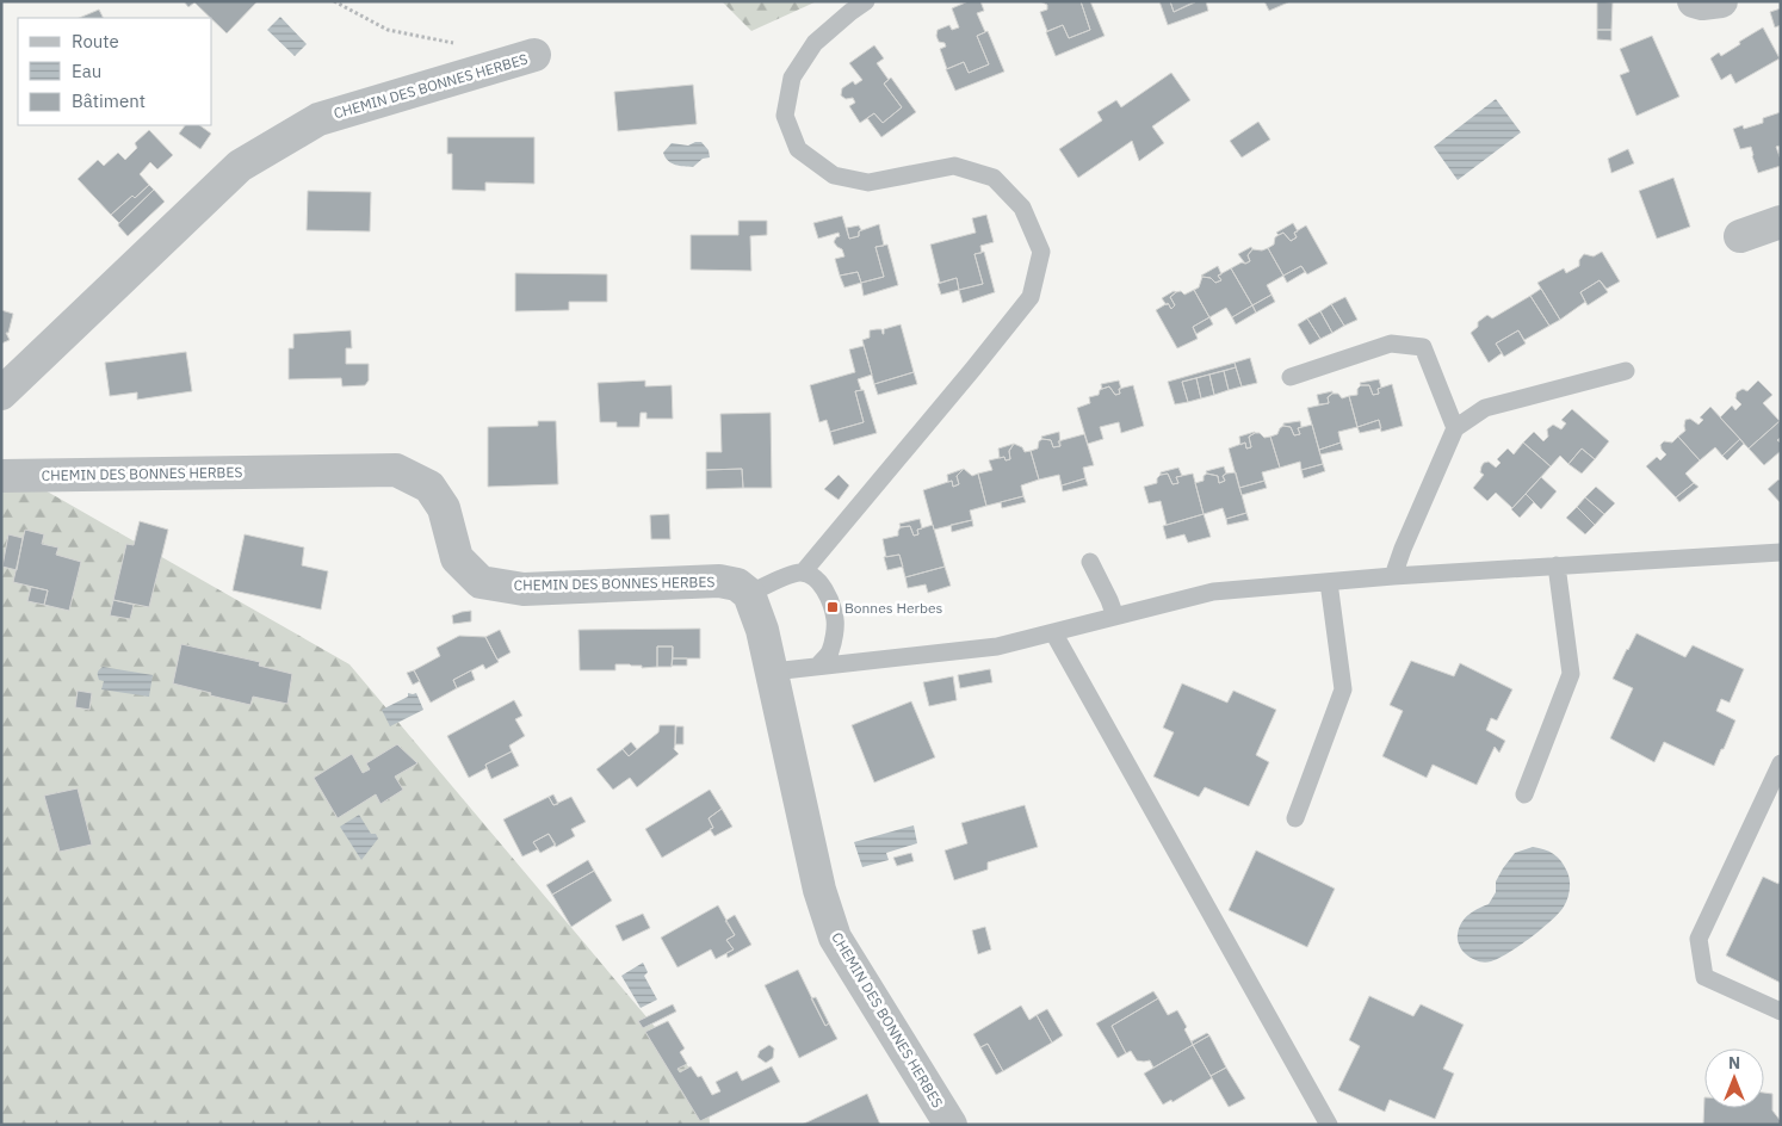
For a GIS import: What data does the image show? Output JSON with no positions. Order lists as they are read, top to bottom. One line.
{"streets":{"street":["CHEMIN DES BONNES HERBES"]},"places":{"transit":["Bonnes Herbes"]},"legend":["Route","Eau","Bâtiment"],"north":"top"}
